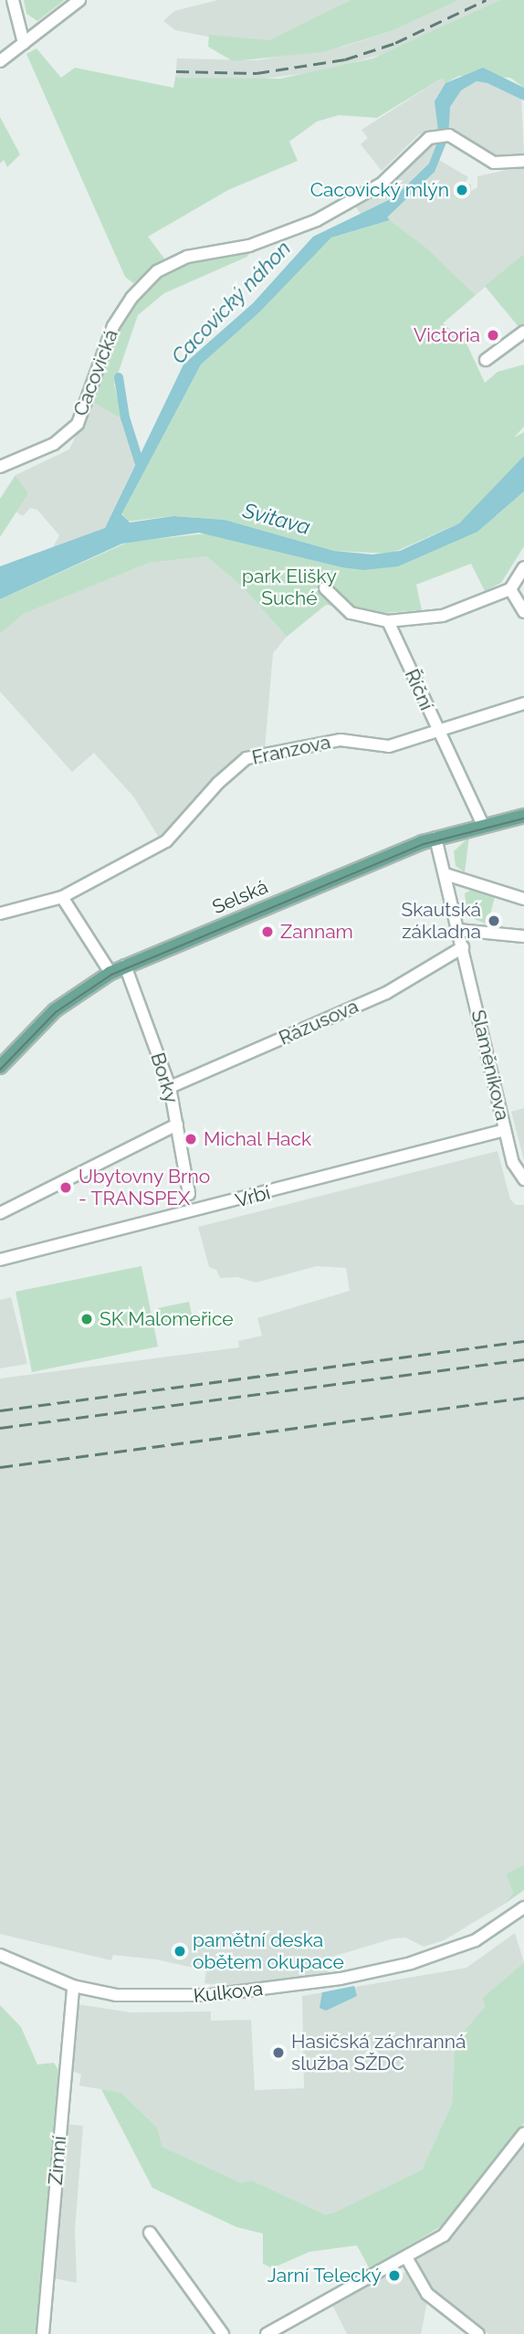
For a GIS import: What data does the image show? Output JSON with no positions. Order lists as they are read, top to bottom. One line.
{"streets":{"main road":["Selská"],"street":["Cacovická","Říční","Franzova","Rázusova","Slaměníkova","Borky","Vrbí","Kulkova","Zimní"]},"crossings":[["Říční","Franzova"],["Říční","Selská"],["Selská","Slaměníkova"],["Selská","Borky"],["Rázusova","Slaměníkova"],["Rázusova","Borky"],["Slaměníkova","Vrbí"],["Kulkova","Zimní"]],"water":["Cacovický náhon","Svitava"],"parks":["park Elišky Suché"],"places":["Cacovický mlýn","Victoria","Skautská základna","Zannam","Michal Hack","Ubytovny Brno - TRANSPEX","SK Malomeřice","pamětní deska obětem okupace","Hasičská záchranná služba SŽDC","Jarní Telecký"]}
